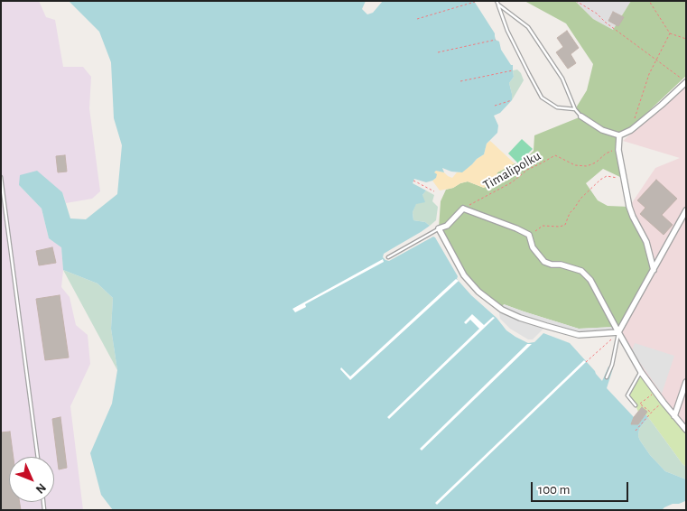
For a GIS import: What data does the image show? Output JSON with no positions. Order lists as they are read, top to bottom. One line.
{"streets":{"path":["Timalipolku"]},"scale_bar":"100 m","north":"bottom right"}
